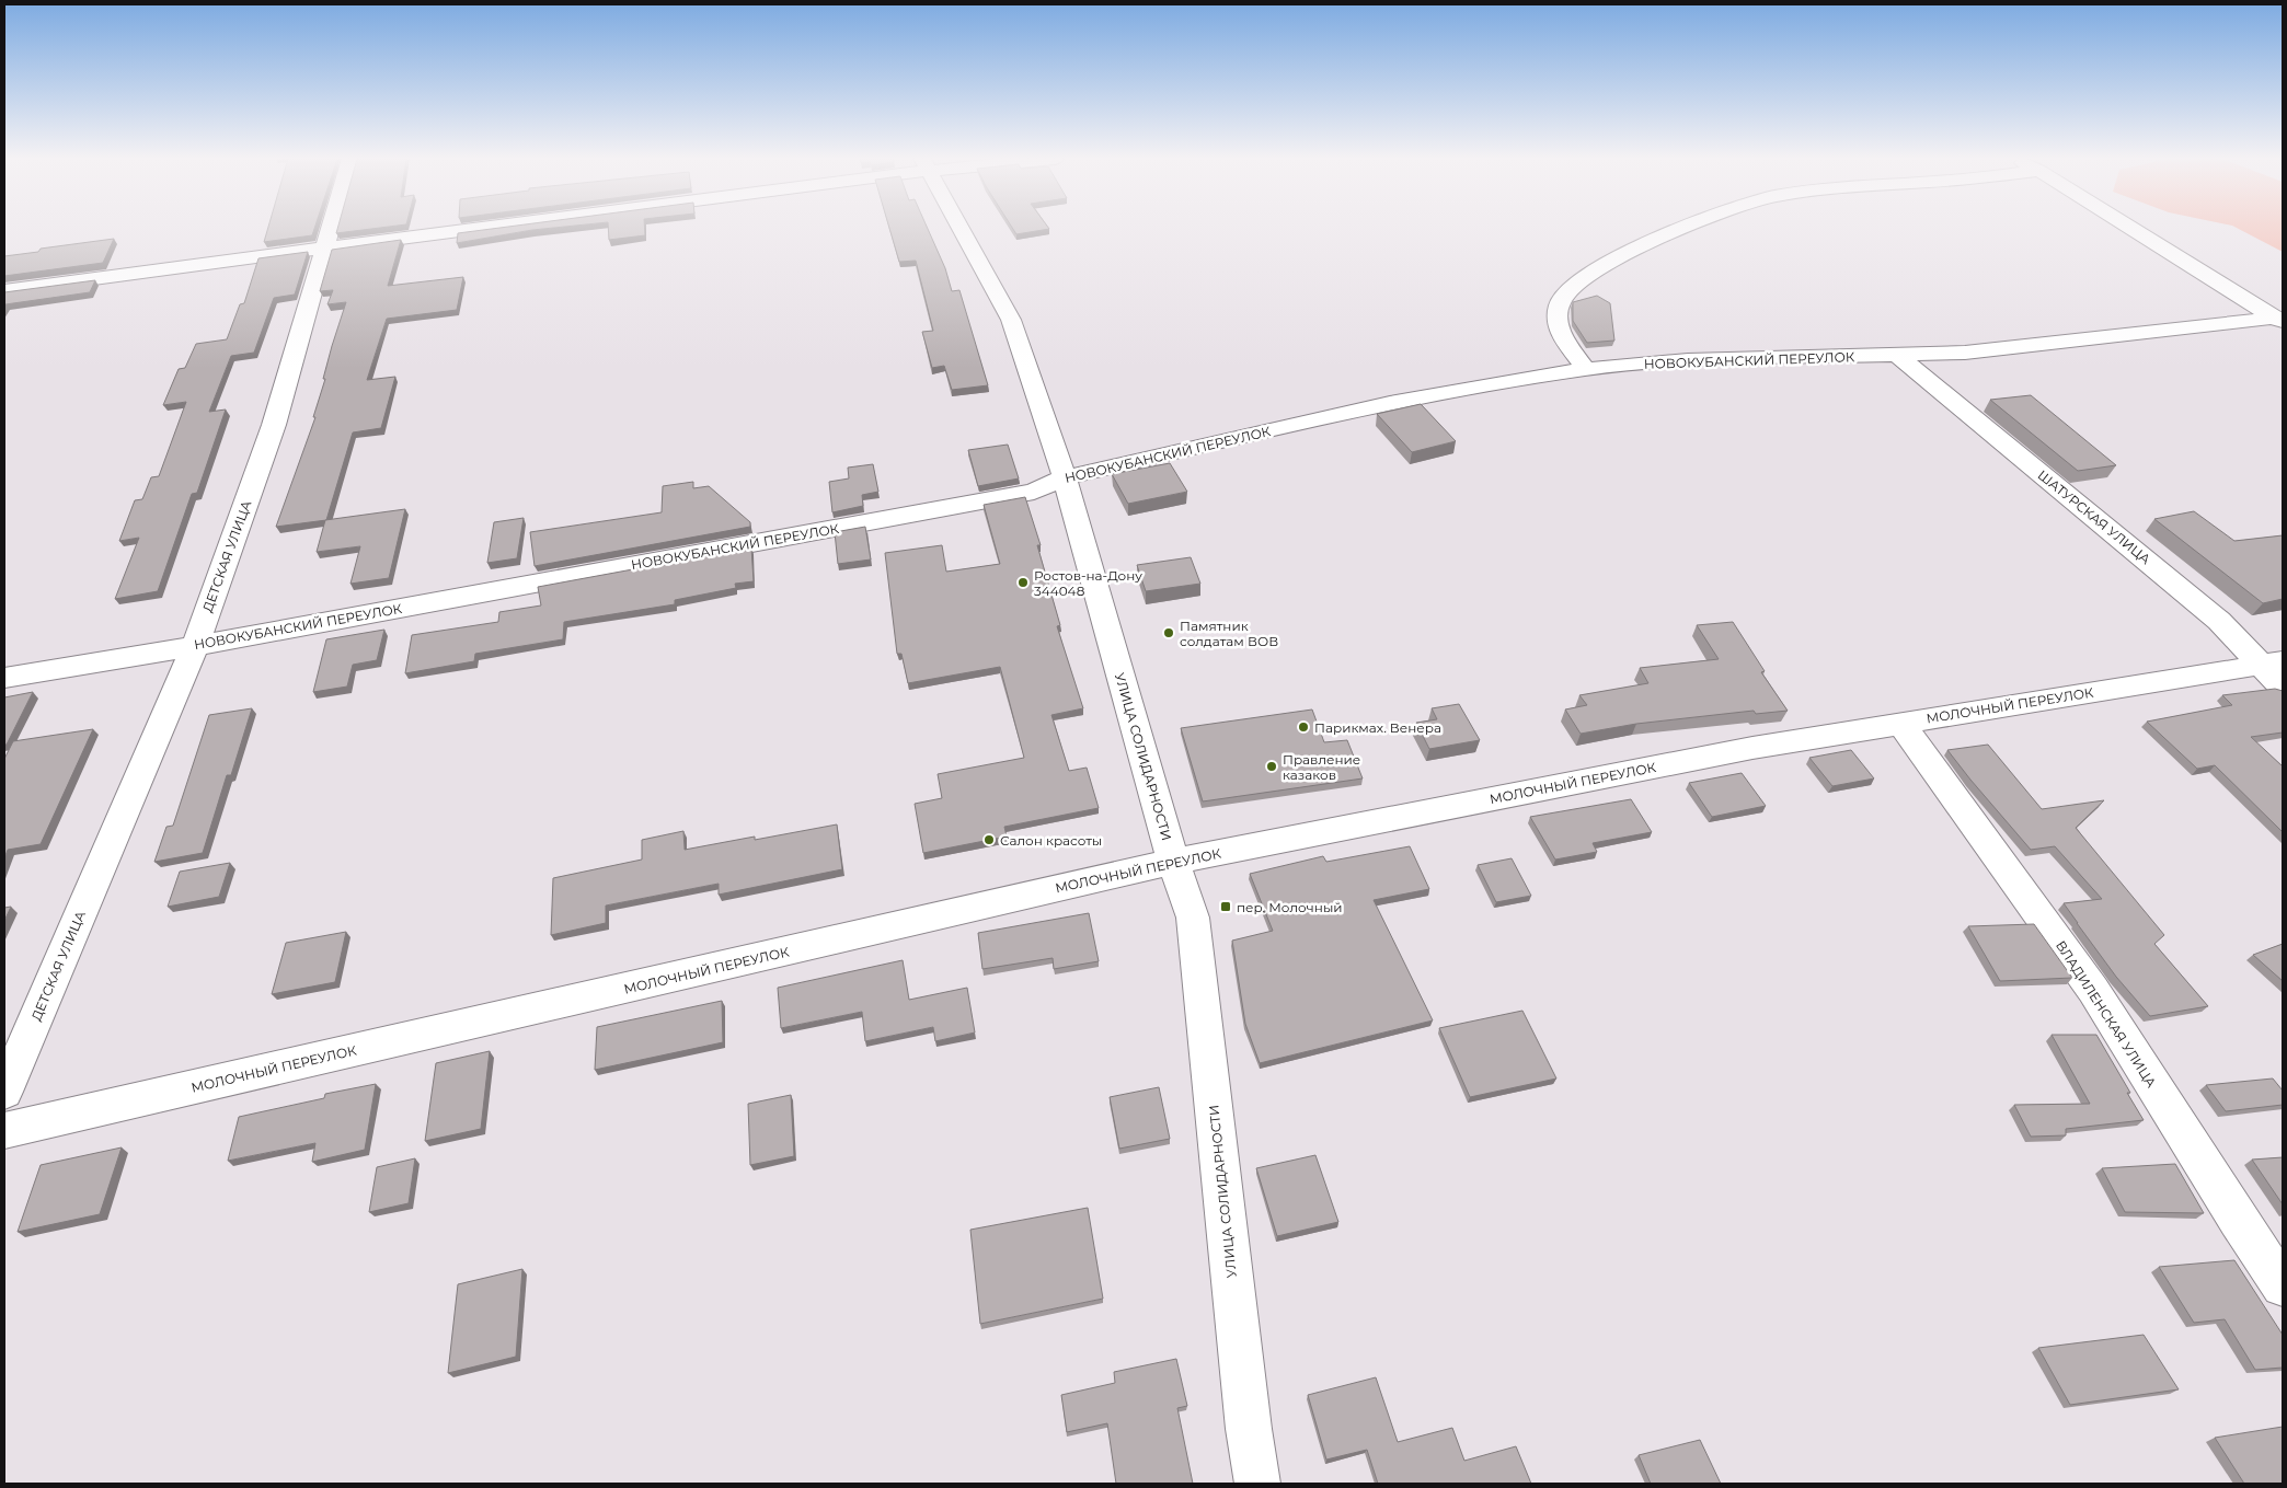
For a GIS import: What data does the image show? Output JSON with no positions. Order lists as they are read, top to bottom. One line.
{"streets":{"street":["НОВОКУБАНСКИЙ ПЕРЕУЛОК","ШАТУРСКАЯ УЛИЦА","ДЕТСКАЯ УЛИЦА","МОЛОЧНЫЙ ПЕРЕУЛОК","УЛИЦА СОЛИДАРНОСТИ","ВЛАДИЛЕНСКАЯ УЛИЦА"]},"crossings":[["НОВОКУБАНСКИЙ ПЕРЕУЛОК","ШАТУРСКАЯ УЛИЦА"],["НОВОКУБАНСКИЙ ПЕРЕУЛОК","ДЕТСКАЯ УЛИЦА"],["НОВОКУБАНСКИЙ ПЕРЕУЛОК","УЛИЦА СОЛИДАРНОСТИ"],["ШАТУРСКАЯ УЛИЦА","МОЛОЧНЫЙ ПЕРЕУЛОК"],["МОЛОЧНЫЙ ПЕРЕУЛОК","УЛИЦА СОЛИДАРНОСТИ"],["МОЛОЧНЫЙ ПЕРЕУЛОК","ВЛАДИЛЕНСКАЯ УЛИЦА"]],"places":{"other":["Ростов-на-Дону 344048","Памятник солдатам ВОВ","Парикмах. Венера","Правление казаков","Салон красоты"],"transit":["пер. Молочный"]}}
